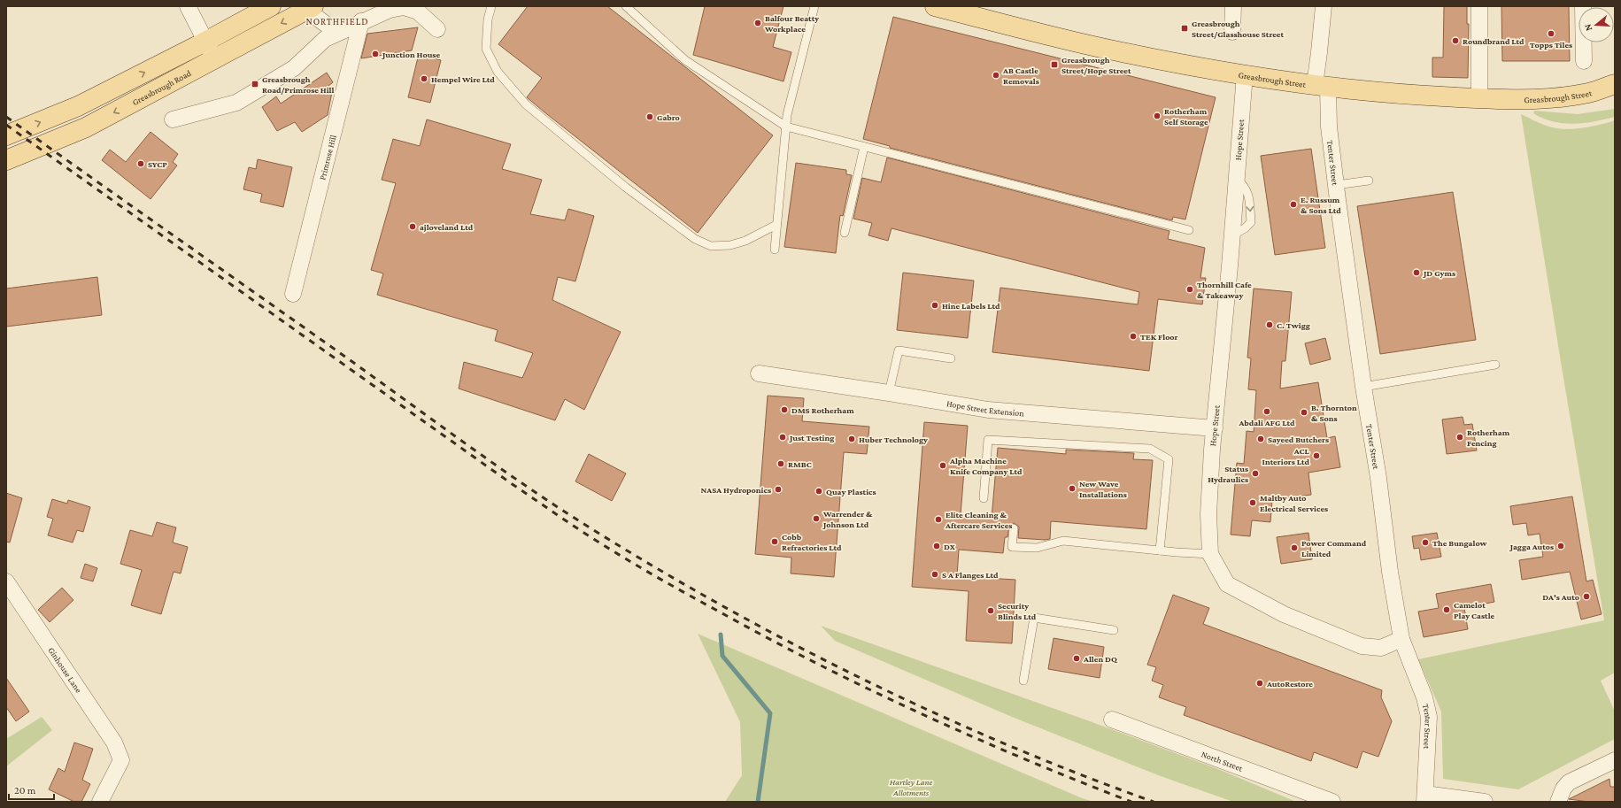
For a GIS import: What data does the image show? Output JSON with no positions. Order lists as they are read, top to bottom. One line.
{"streets":{"main road":["Greasbrough Street","Greasbrough Road"],"street":["Hope Street","Primrose Hill","Tenter Street","Hope Street Extension","Ginhouse Lane","North Street"]},"crossings":[["Greasbrough Street","Hope Street"],["Greasbrough Street","Tenter Street"],["Hope Street","Tenter Street"],["Hope Street","Hope Street Extension"]],"districts":["NORTHFIELD"],"parks":["Hartley Lane Allotments"],"places":{"other":["Balfour Beatty Workplace","Topps Tiles","Roundbrand Ltd","Junction House","AB Castle Removals","Hempel Wire Ltd","Rotherham Self Storage","Gabro","SYCP","E. Russum & Sons Ltd","ajloveland Ltd","JD Gyms","Thornhill Cafe & Takeaway","Hine Labels Ltd","C. Twigg","TEK Floor","DMS Rotherham","Abdali AFG Ltd","B. Thornton & Sons","Just Testing","Rotherham Fencing","Huber Technology","Sayeed Butchers","ACL Interiors Ltd","RMBC","Alpha Machine Knife Company Ltd","Status Hydraulics","New Wave Installations","NASA Hydroponics","Quay Plastics","Maltby Auto Electrical Services","Warrender & Johnson Ltd","Elite Cleaning & Aftercare Services","Cobb Refractories Ltd","The Bungalow","DX","Jagga Autos","Power Command Limited","S A Flanges Ltd","DA's Auto","Camelot Play Castle","Security Blinds Ltd","Allen DQ","AutoRestore"],"transit":["Greasbrough Street/Glasshouse Street","Greasbrough Street/Hope Street","Greasbrough Road/Primrose Hill"]},"scale_bar":"20 m","north":"left"}
